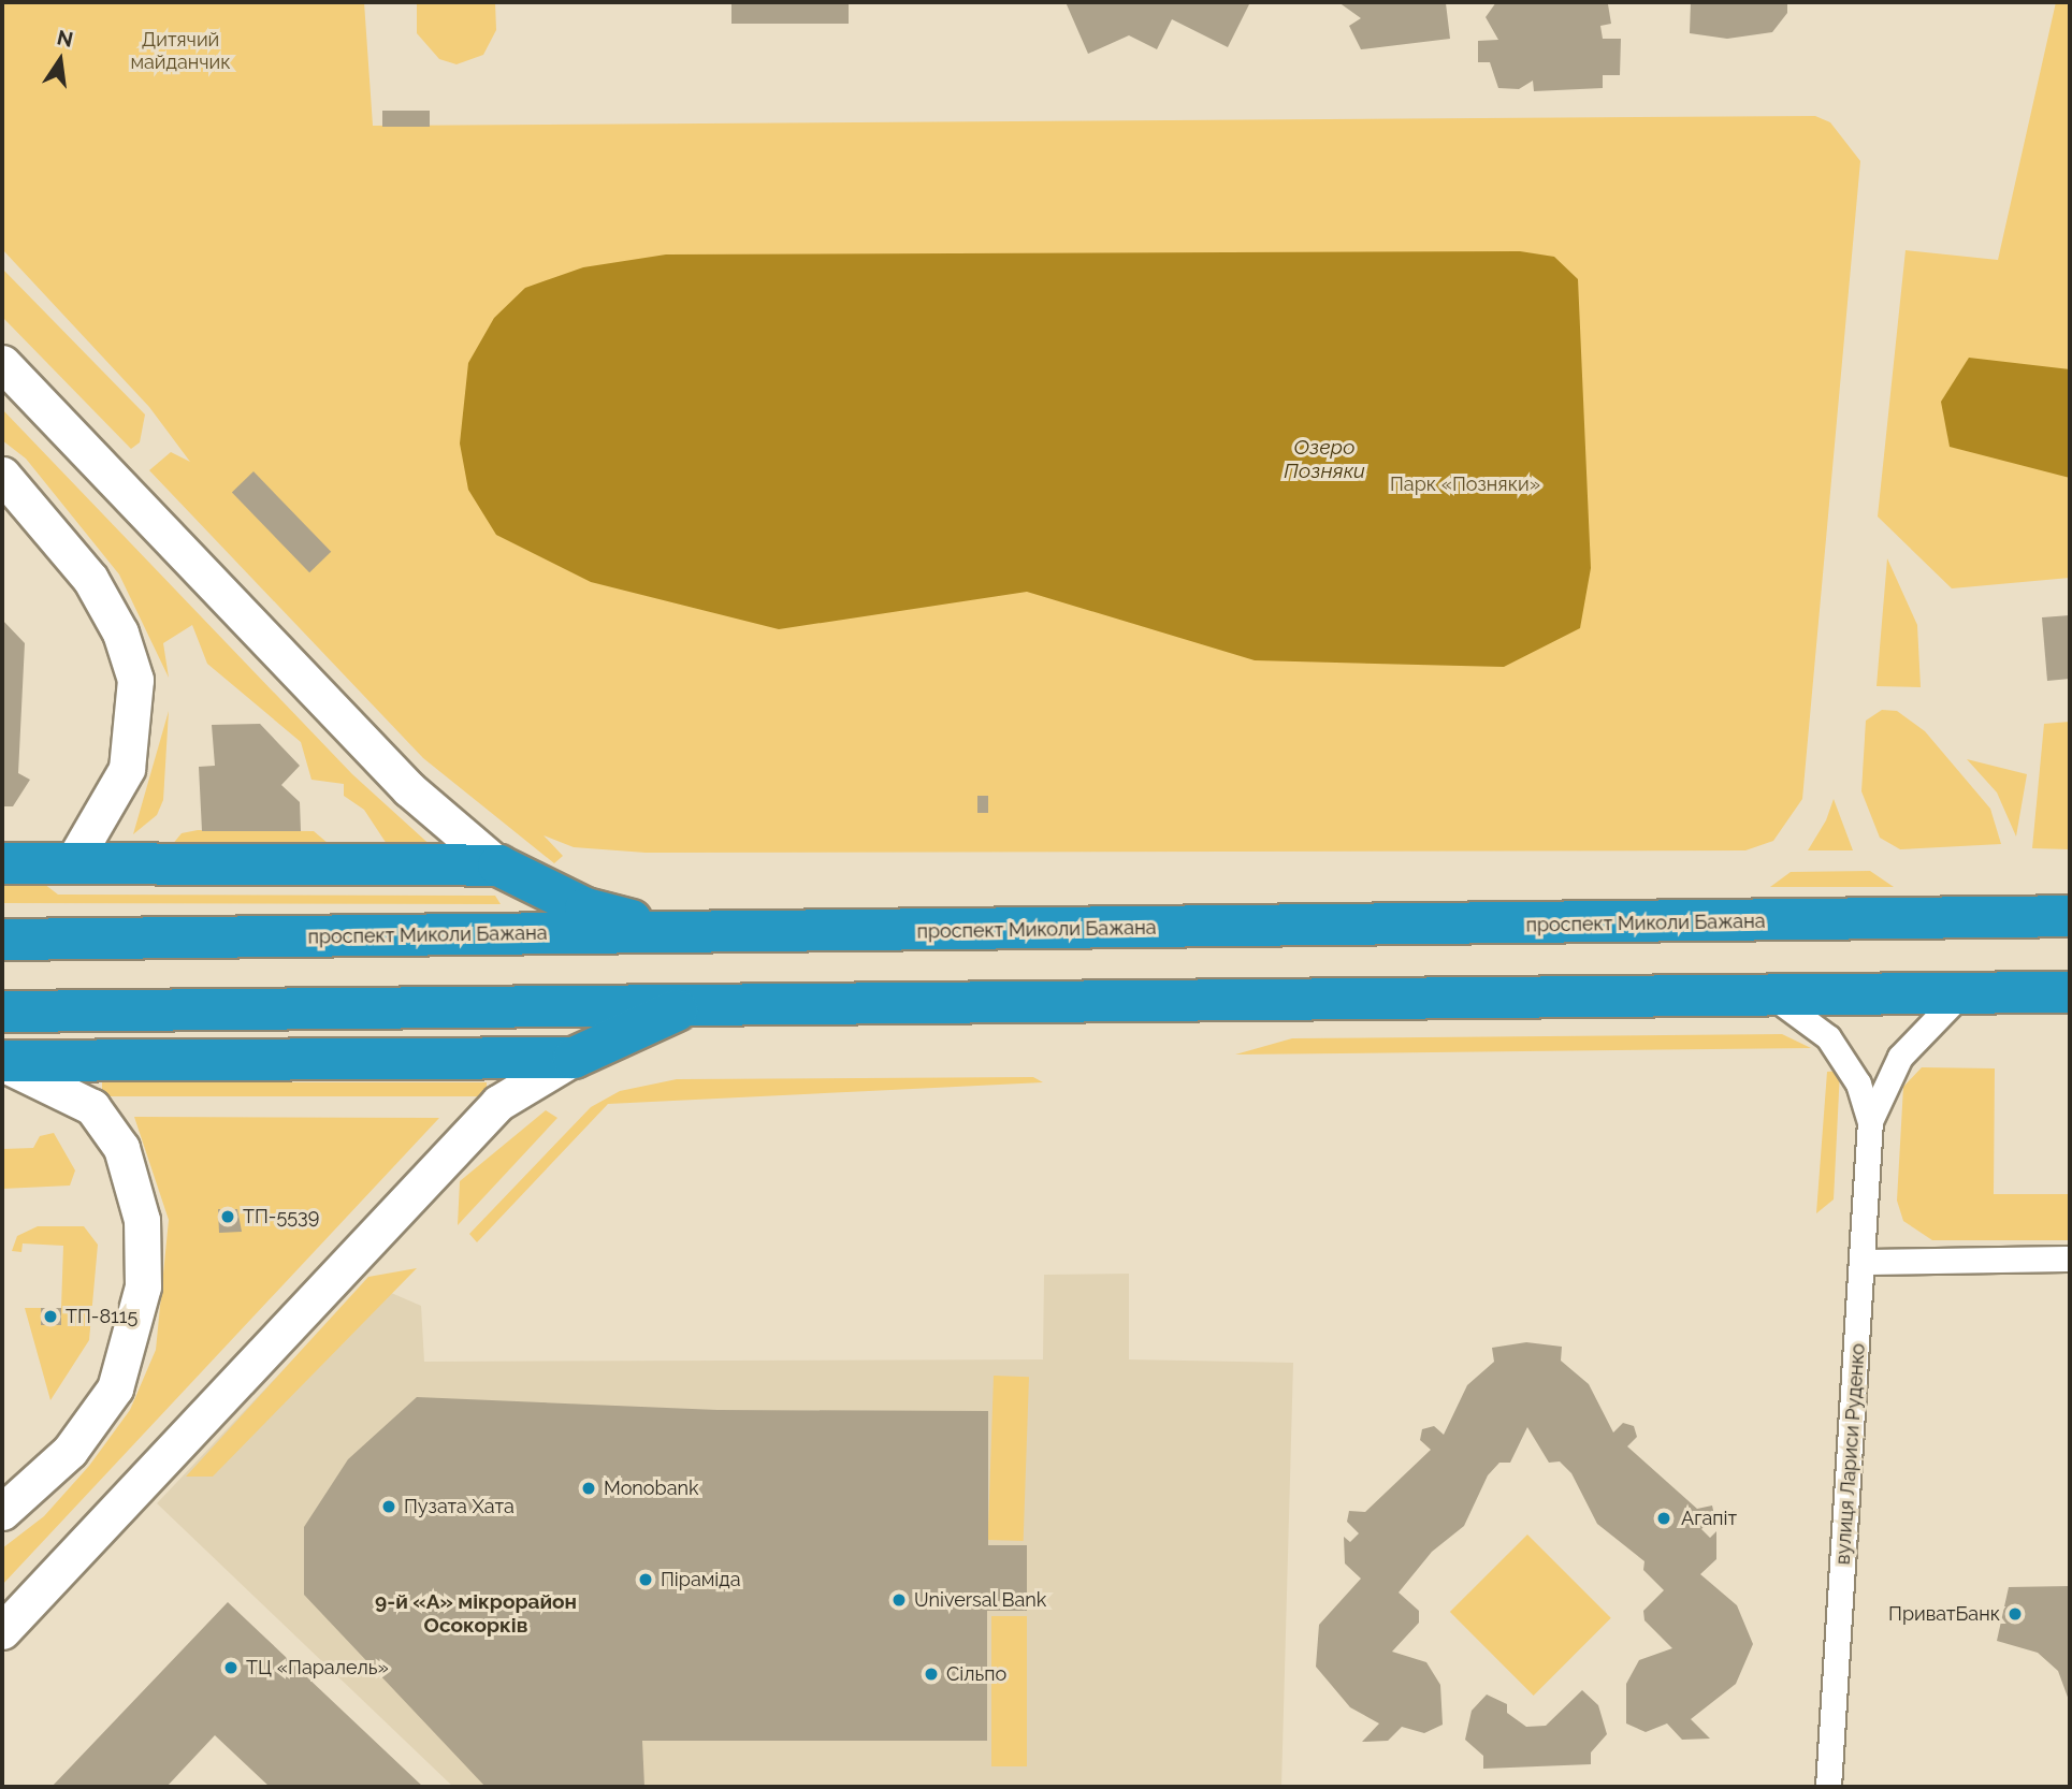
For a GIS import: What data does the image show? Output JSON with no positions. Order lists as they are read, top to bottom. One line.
{"streets":{"highway":["проспект Миколи Бажана"],"street":["вулиця Лариси Руденко"]},"districts":["9-й «А» мікрорайон Осокорків"],"water":["Озеро Позняки"],"parks":["Дитячий майданчик","Парк «Позняки»"],"places":["ТП-5539","ТП-8115","Monobank","Пузата Хата","Агапіт","Піраміда","Universal Bank","ПриватБанк","ТЦ «Паралель»","Сільпо"],"north":"top"}
